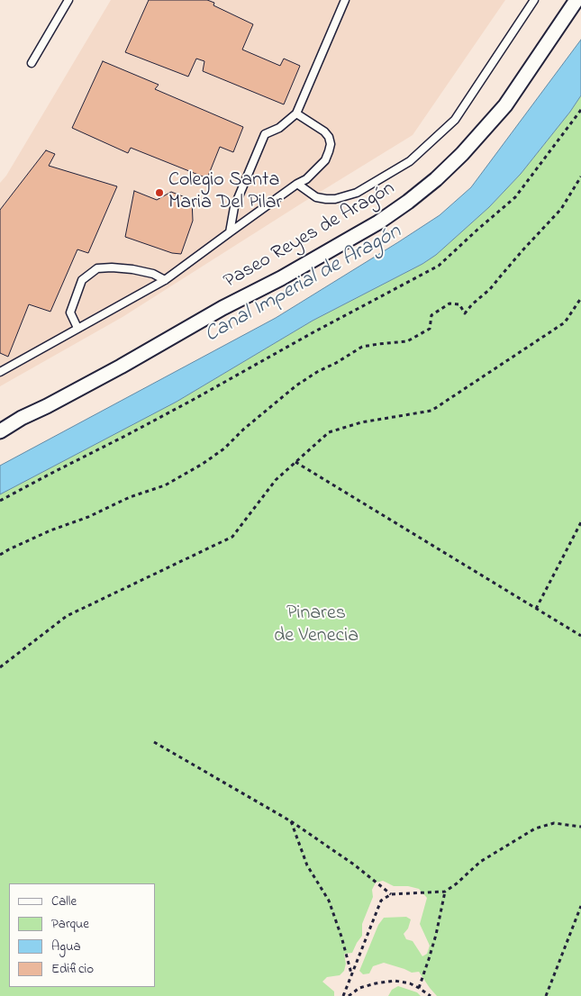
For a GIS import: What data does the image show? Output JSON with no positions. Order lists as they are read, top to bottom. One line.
{"streets":{"street":["Paseo Reyes de Aragón"]},"water":["Canal Imperial de Aragón"],"parks":["Pinares de Venecia"],"places":["Colegio Santa Maria Del Pilar"],"legend":["Calle","Parque","Agua","Edificio"]}
